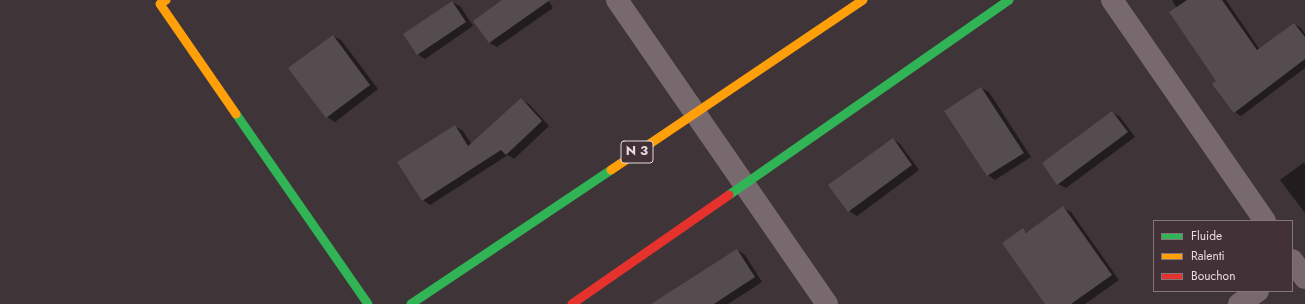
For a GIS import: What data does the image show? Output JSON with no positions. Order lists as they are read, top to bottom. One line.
{"streets":{"street":["N 3"]},"legend":["Fluide","Ralenti","Bouchon"]}
